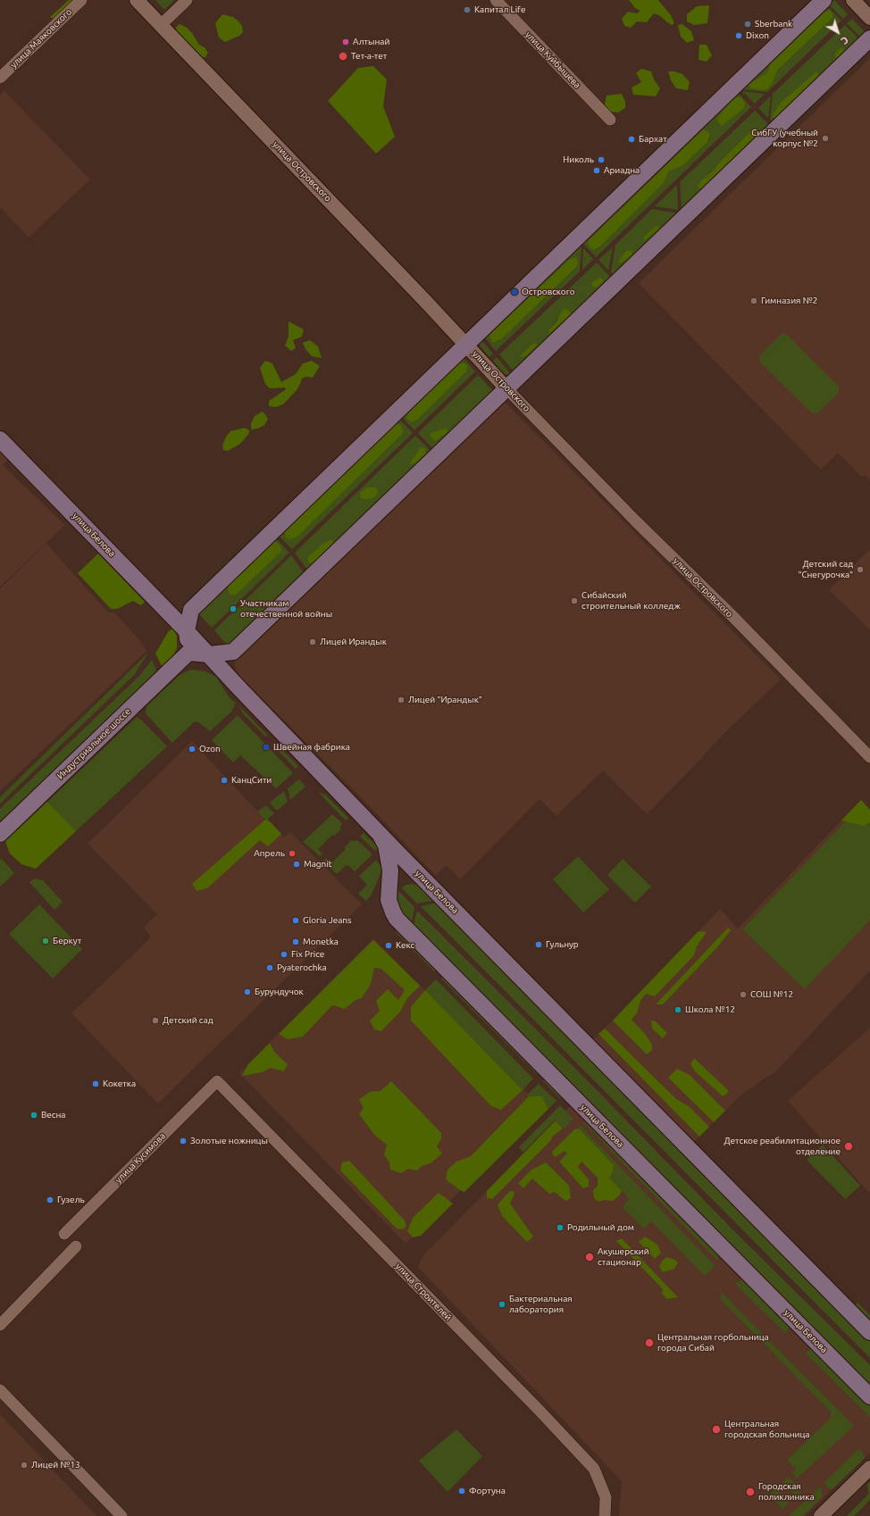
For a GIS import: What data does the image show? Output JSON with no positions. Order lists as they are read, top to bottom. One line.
{"streets":{"main road":["улица Белова","Индустриальное шоссе"],"street":["улица Маяковского","улица Куйбышева","улица Островского","улица Кусимова","улица Строителей"]},"crossings":[["улица Кусимова","улица Строителей"]],"places":["Капитал Life","Sberbank","Dixon","Алтынай","Тет-а-тет","СибГУ (учебный корпус №2","Бархат","Николь","Ариадна","Островского","Гимназия №2","Детский сад \"Снегурочка\"","Сибайский строительный колледж","Участникам отечественной войны","Лицей Ирандык","Лицей \"Ирандык\"","Швейная фабрика","Ozon","КанцСити","Апрель","Magnit","Gloria Jeans","Беркут","Monetka","Гульнур","Кекс","Fix Price","Pyaterochka","Бурундучок","СОШ №12","Школа №12","Детский сад","Кокетка","Весна","Золотые ножницы","Детское реабилитационное отделение","Гузель","Родильный дом","Акушерский стационар","Бактериальная лаборатория","Центральная горбольница города Сибай","Центральная городская больница","Лицей №13","Фортуна","Городская поликлиника"],"north":"bottom right"}
